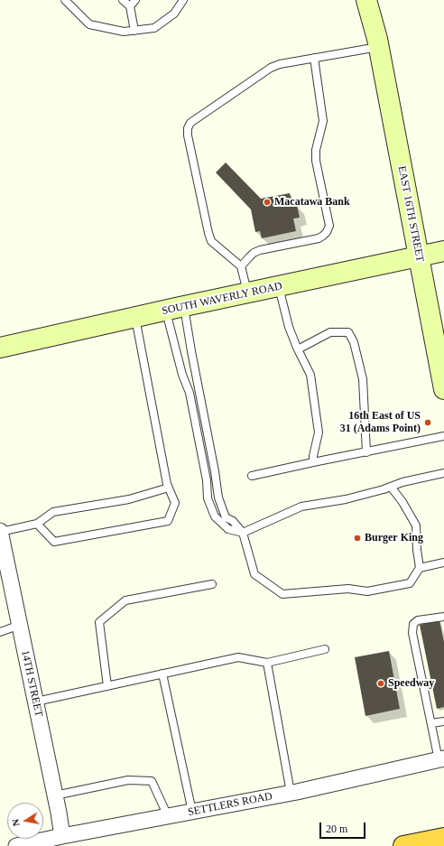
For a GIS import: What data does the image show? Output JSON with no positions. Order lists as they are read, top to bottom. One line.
{"streets":{"main road":["EAST 16TH STREET","SOUTH WAVERLY ROAD"],"street":["14TH STREET","SETTLERS ROAD"]},"crossings":[["EAST 16TH STREET","SOUTH WAVERLY ROAD"],["14TH STREET","SETTLERS ROAD"]],"places":["Macatawa Bank","16th East of US 31 (Adams Point)","Burger King","Speedway"],"scale_bar":"20 m","north":"left"}
